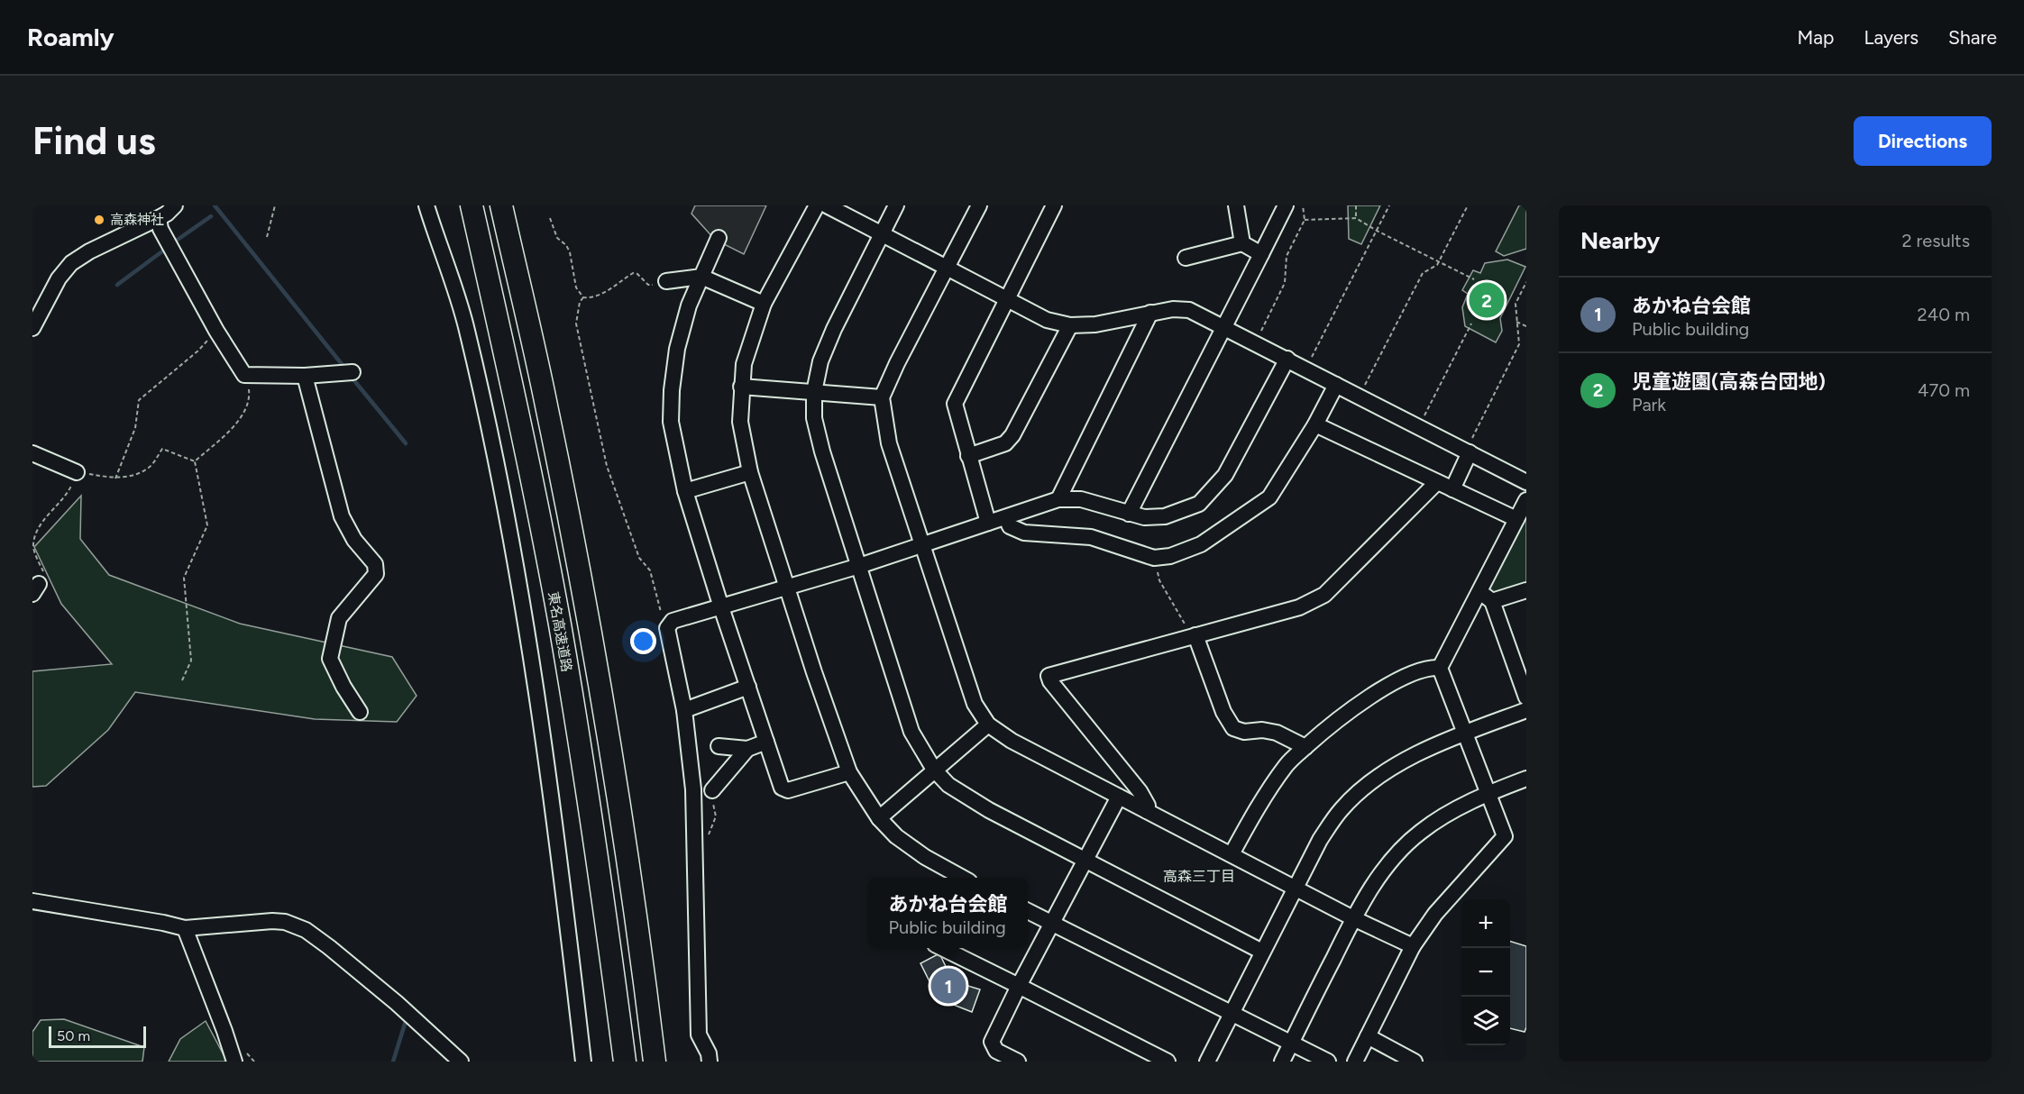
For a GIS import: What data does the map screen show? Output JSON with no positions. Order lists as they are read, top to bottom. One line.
{"streets":{"highway":["東名高速道路"]},"districts":["高森三丁目"],"places":["高森神社"],"scale_bar":"50 m","page":{"header":"Roamly","nav":["Map","Layers","Share"],"buttons":"Directions","title":"Find us","heading":["Nearby","2 results"],"list":[{"mark":"1","name":"あかね台会館","note":"Public building","value":"240 m"},{"mark":"2","name":"児童遊園(高森台団地)","note":"Park","value":"470 m"}],"pins":["2","1"],"popup":["あかね台会館","Public building"],"map_buttons":["+","−"],"scale":"50 m"}}
